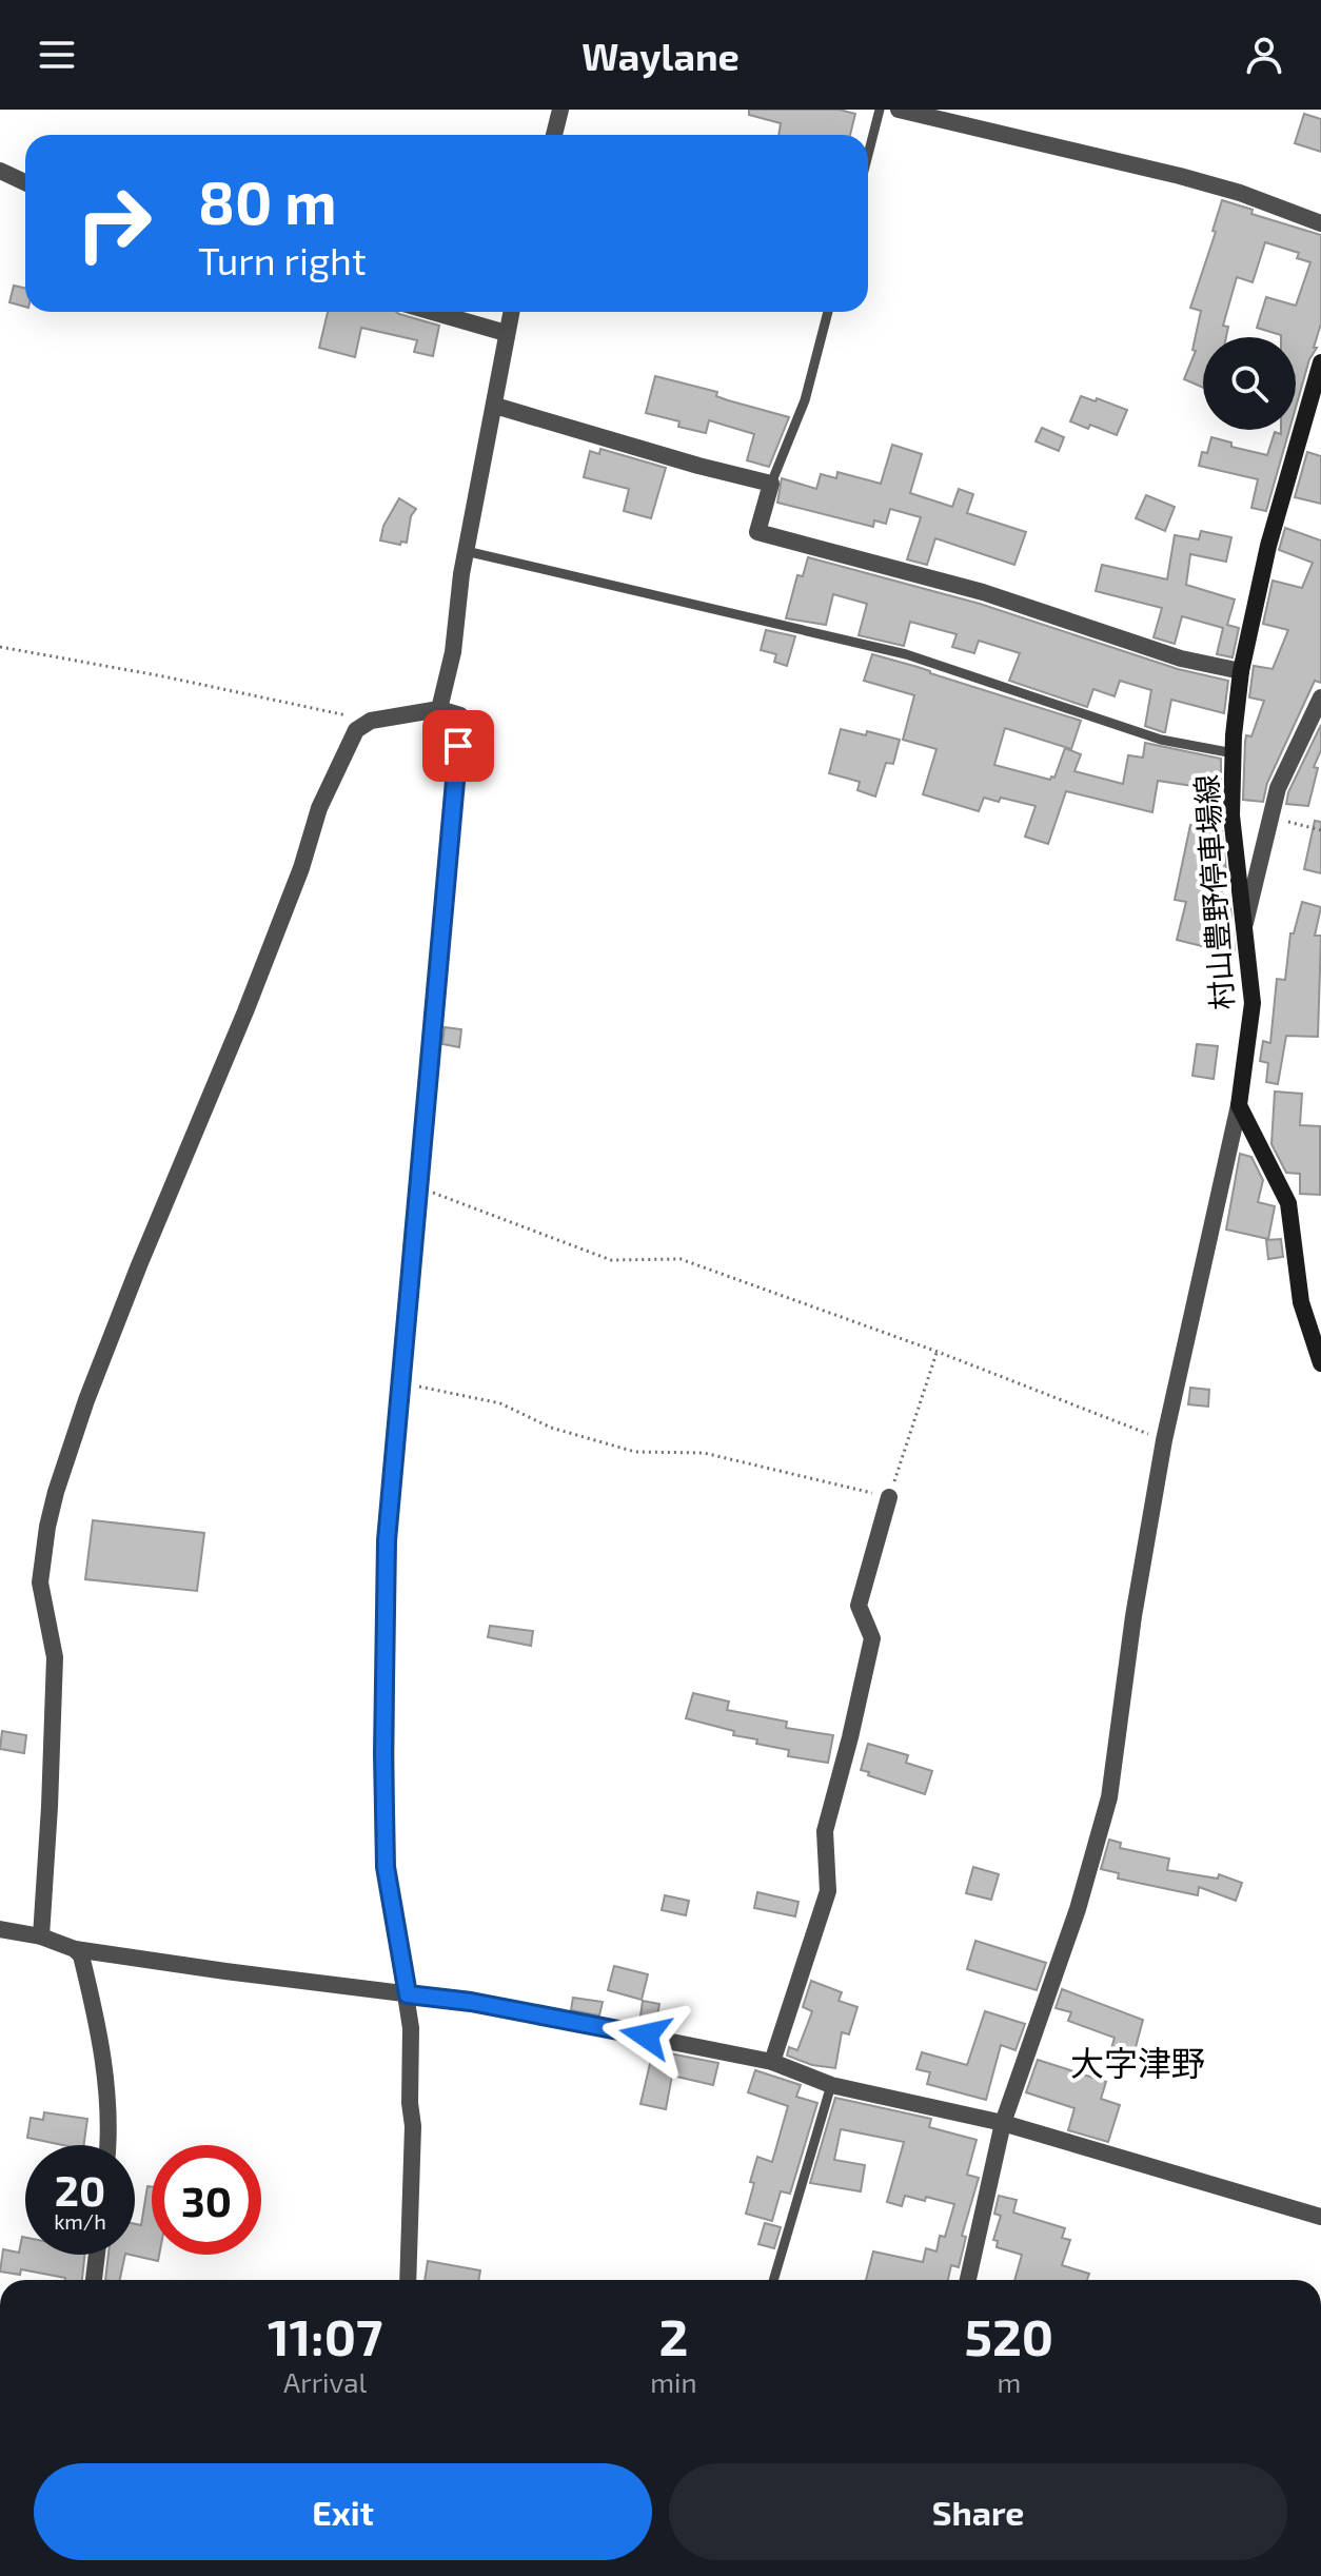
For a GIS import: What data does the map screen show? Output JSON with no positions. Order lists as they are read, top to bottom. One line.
{"streets":{"main road":["村山豊野停車場線"]},"districts":["大字津野"],"page":{"header":"Waylane","turn":["80 m","Turn right"],"speed":"20 km/h","limit":"30","eta":["11:07","Arrival","2","min","520","m"],"buttons":["Exit","Share"]}}
